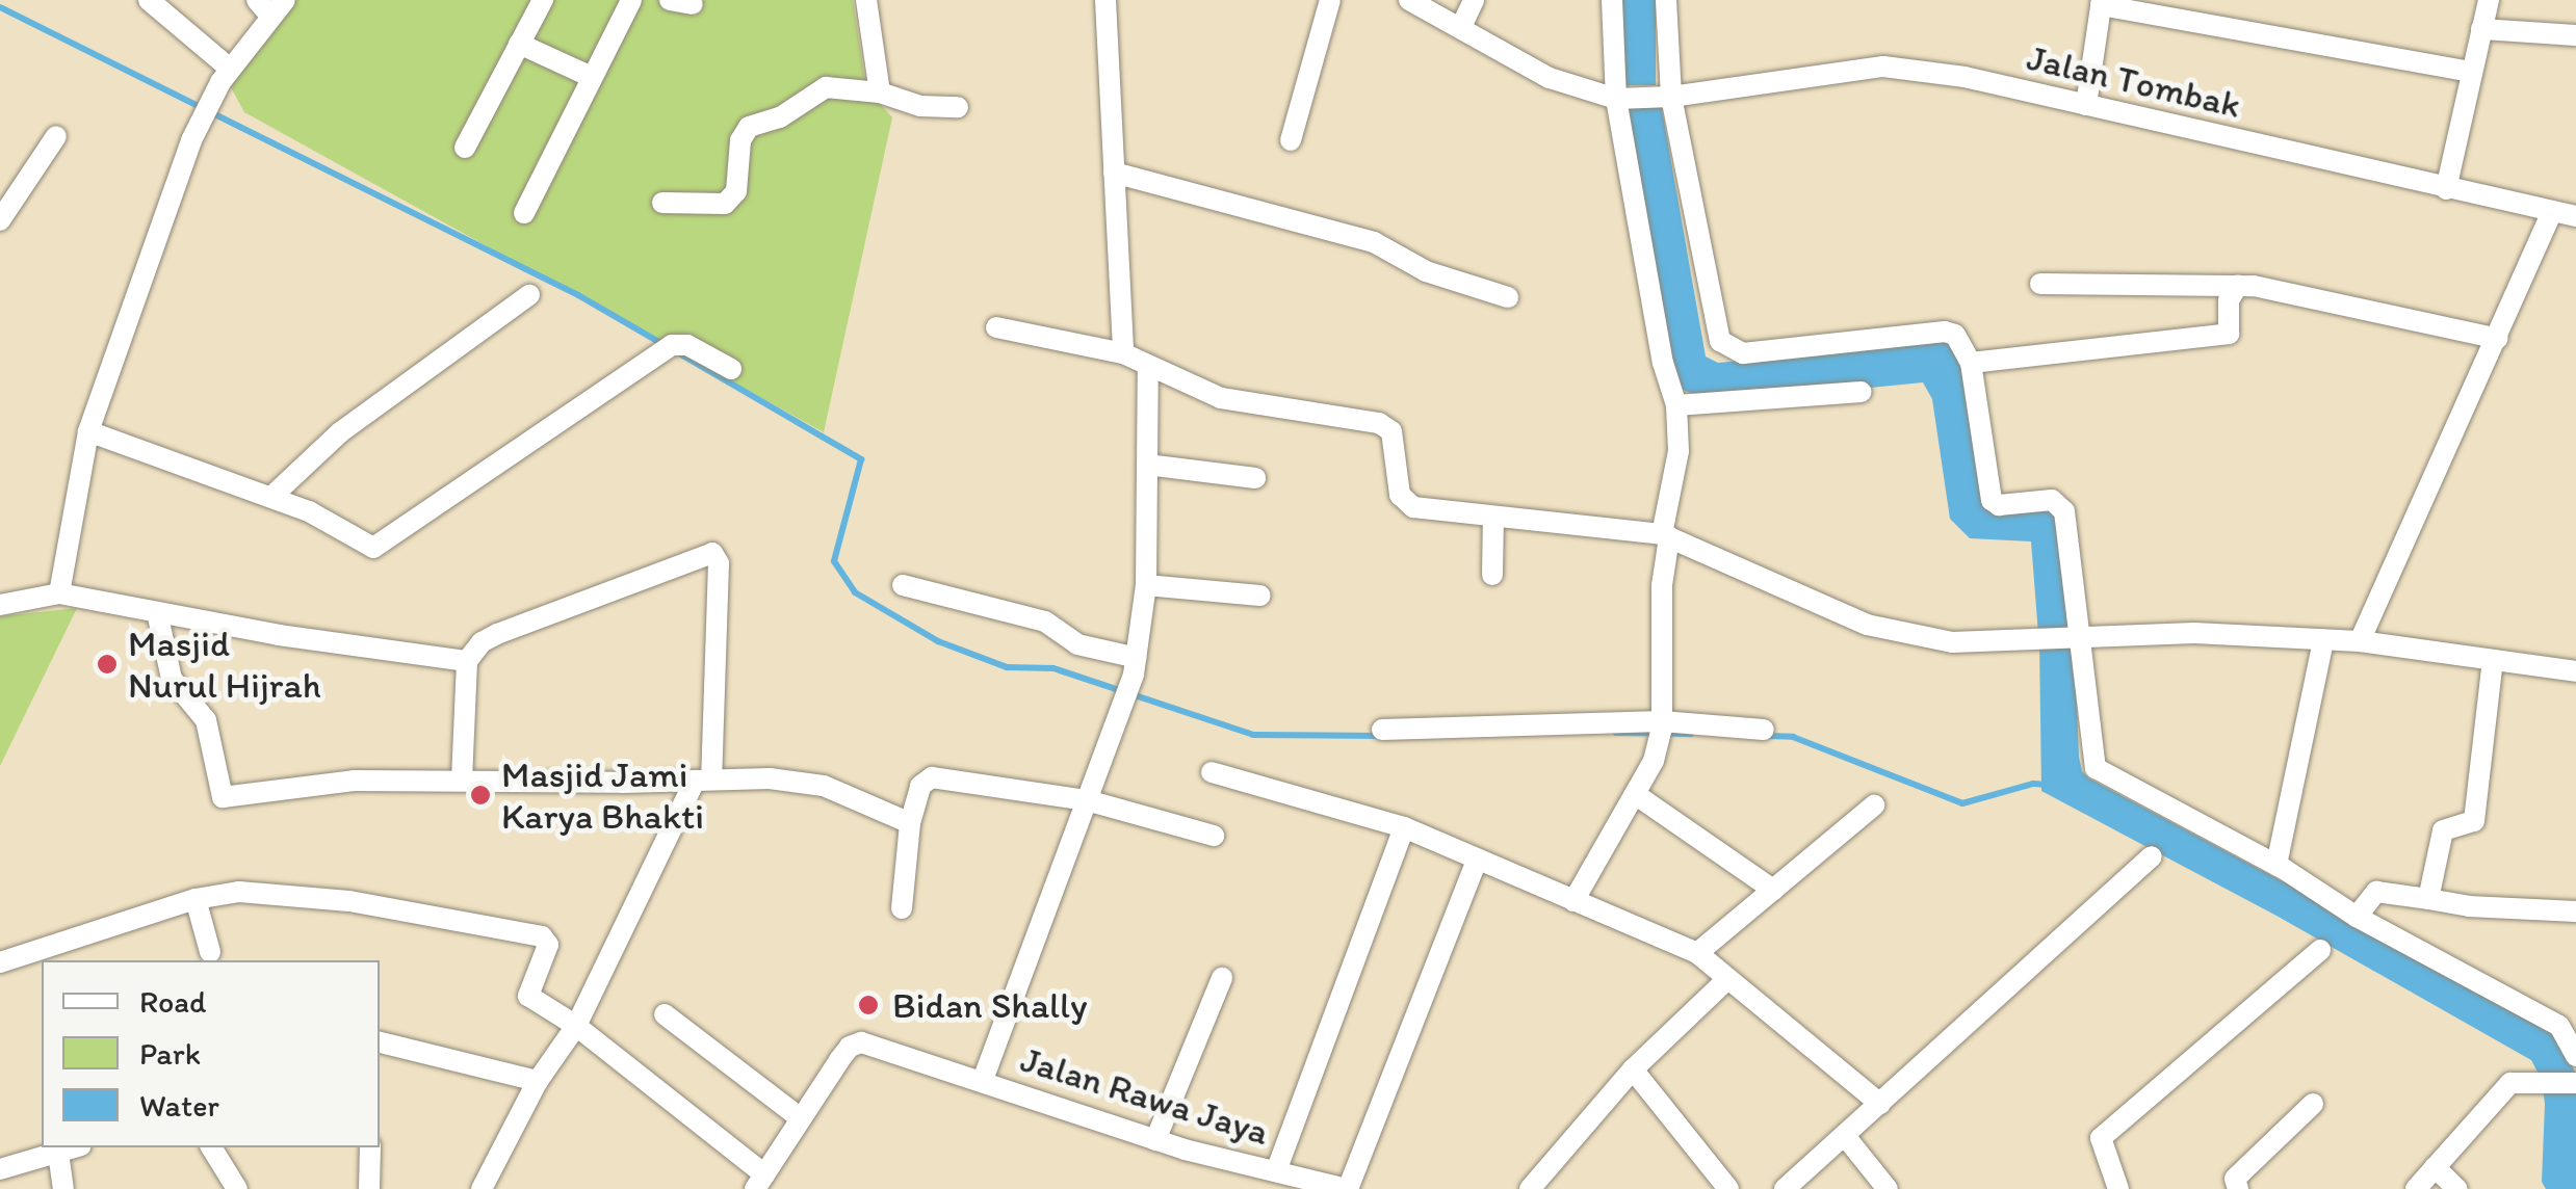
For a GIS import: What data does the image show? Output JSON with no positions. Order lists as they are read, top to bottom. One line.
{"streets":{"street":["Jalan Tombak","Jalan Rawa Jaya"]},"places":["Masjid Nurul Hijrah","Masjid Jami Karya Bhakti","Bidan Shally"],"legend":["Road","Park","Water"]}
